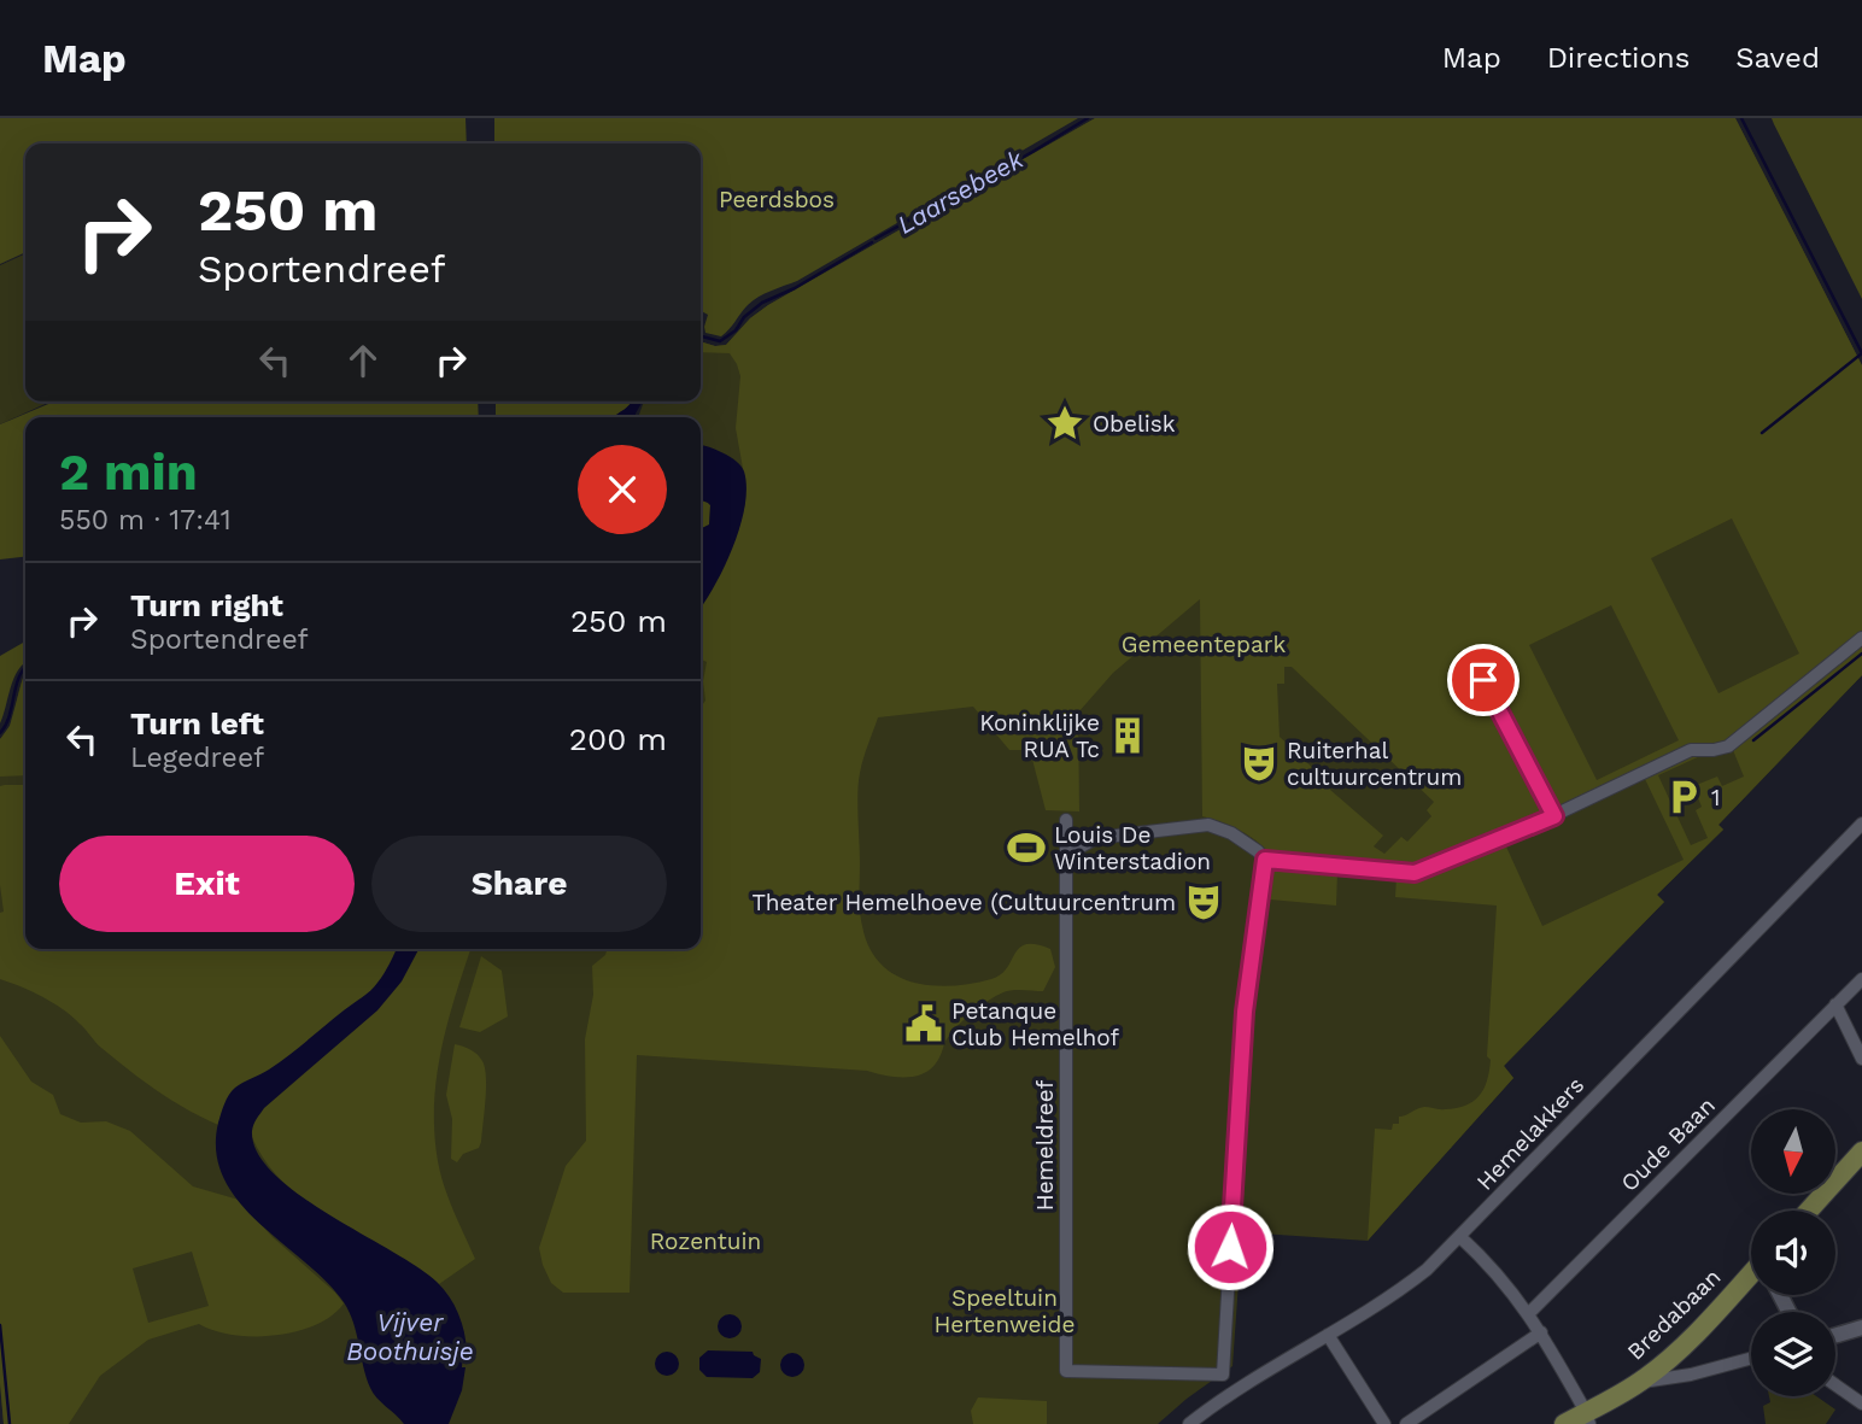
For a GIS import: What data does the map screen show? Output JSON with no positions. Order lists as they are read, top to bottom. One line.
{"streets":{"main road":["Bredabaan"],"street":["Hemelakkers","Oude Baan","Hemeldreef"]},"water":["Laarsebeek","Vijver Boothuisje"],"parks":["Peerdsbos","Gemeentepark","Rozentuin","Speeltuin Hertenweide"],"places":{"place":["Obelisk"],"building":["Koninklijke RUA Tc"],"theatre":["Ruiterhal cultuurcentrum","Theater Hemelhoeve (Cultuurcentrum"],"parking":["1"],"sports":["Louis De Winterstadion"],"public building":["Petanque Club Hemelhof"]},"north":"bottom","page":{"header":"Map","nav":["Map","Directions","Saved"],"turn":["250 m","Sportendreef"],"heading":["2 min","550 m · 17:41"],"list":[{"name":"Turn right","note":"Sportendreef","value":"250 m"},{"name":"Turn left","note":"Legedreef","value":"200 m"}],"buttons":["Exit","Share"]}}
